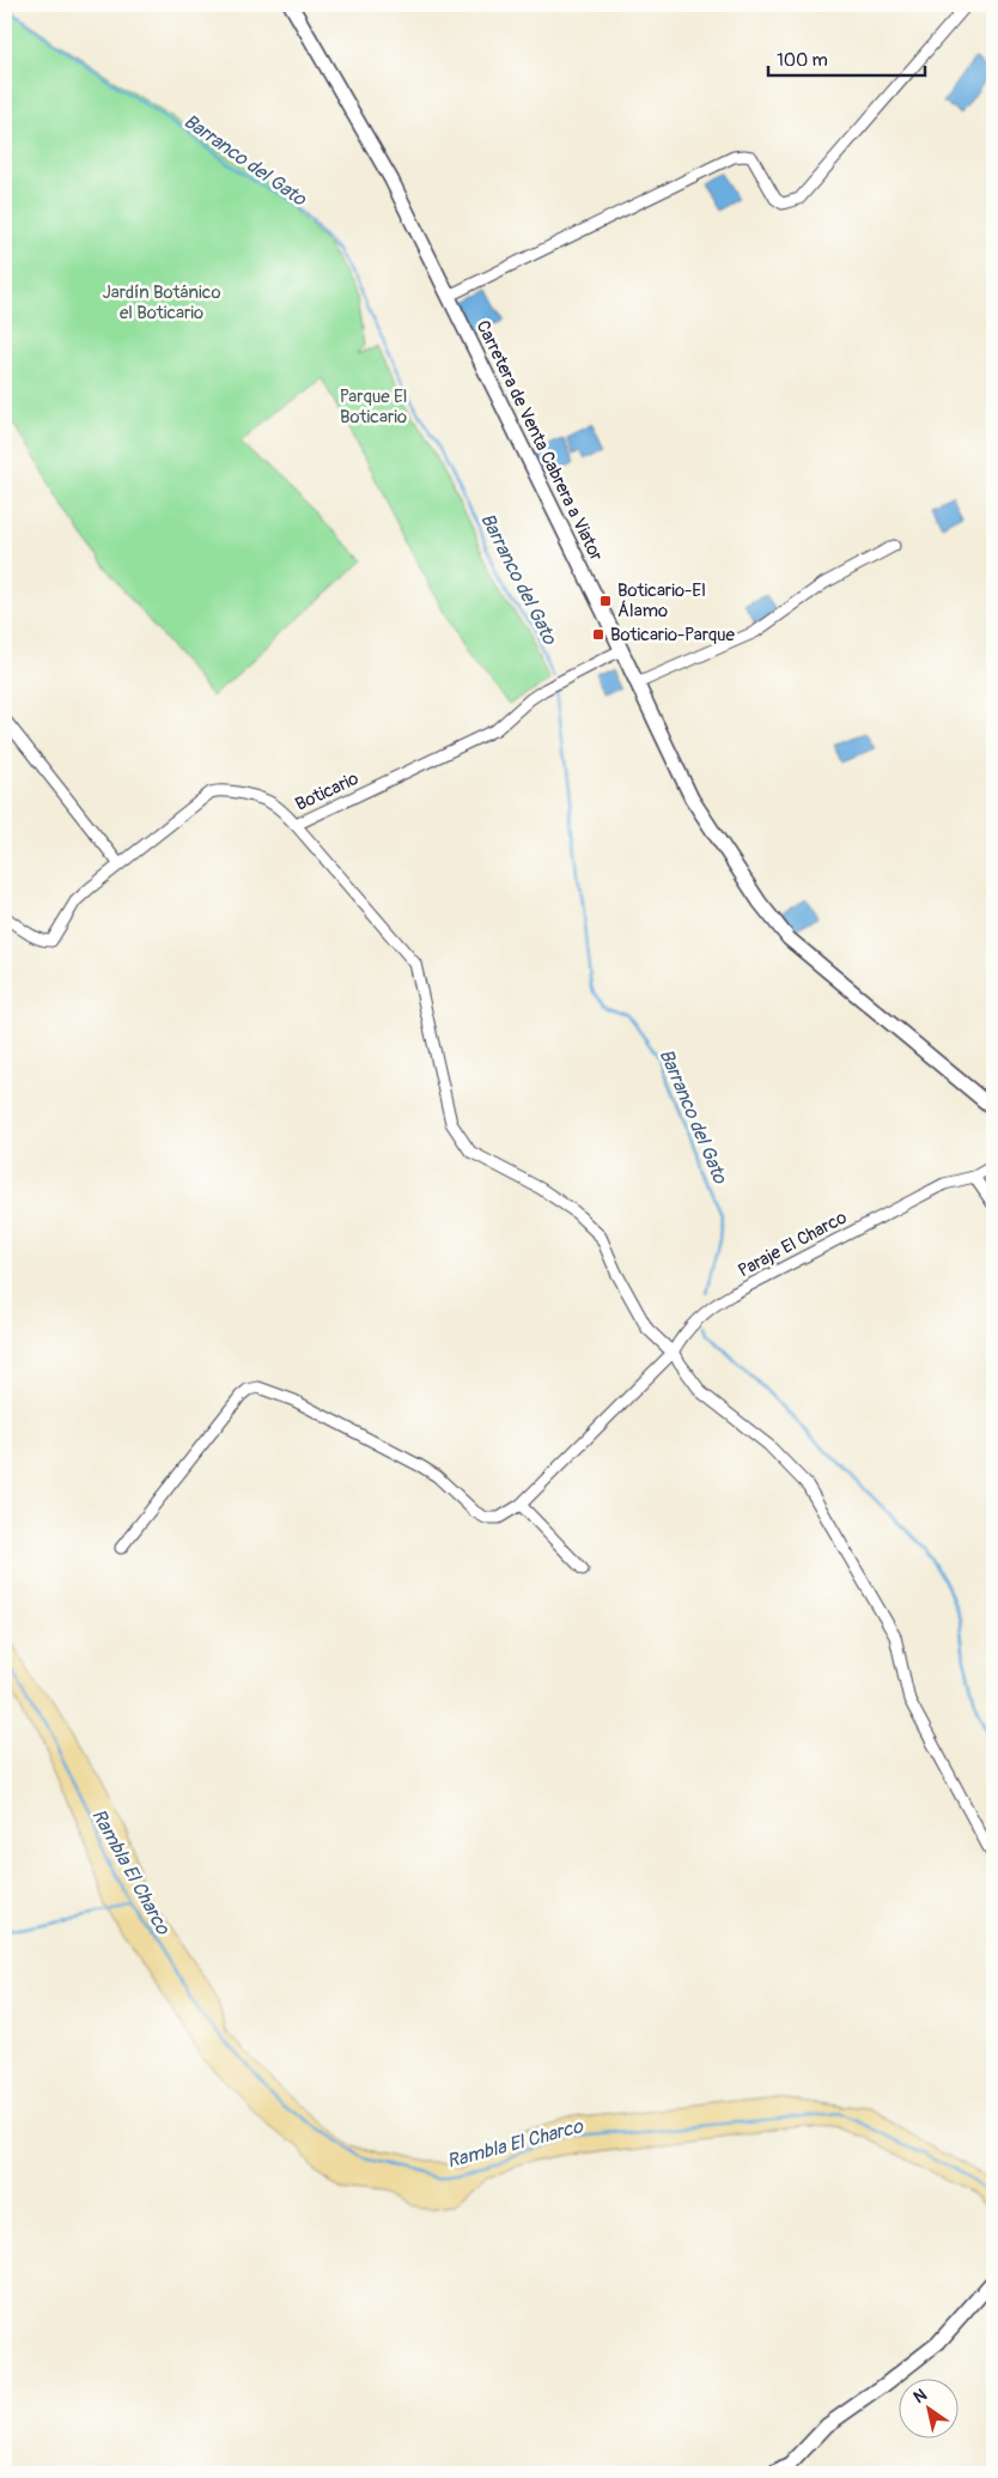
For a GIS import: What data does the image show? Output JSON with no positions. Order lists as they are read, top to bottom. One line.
{"streets":{"street":["Carretera de Venta Cabrera a Viator","Boticario","Paraje El Charco"]},"crossings":[["Carretera de Venta Cabrera a Viator","Boticario"]],"water":["Barranco del Gato","Rambla El Charco"],"parks":["Jardín Botánico el Boticario","Parque El Boticario"],"places":{"transit":["Boticario-El Álamo","Boticario-Parque"]},"scale_bar":"100 m","north":"top left"}
